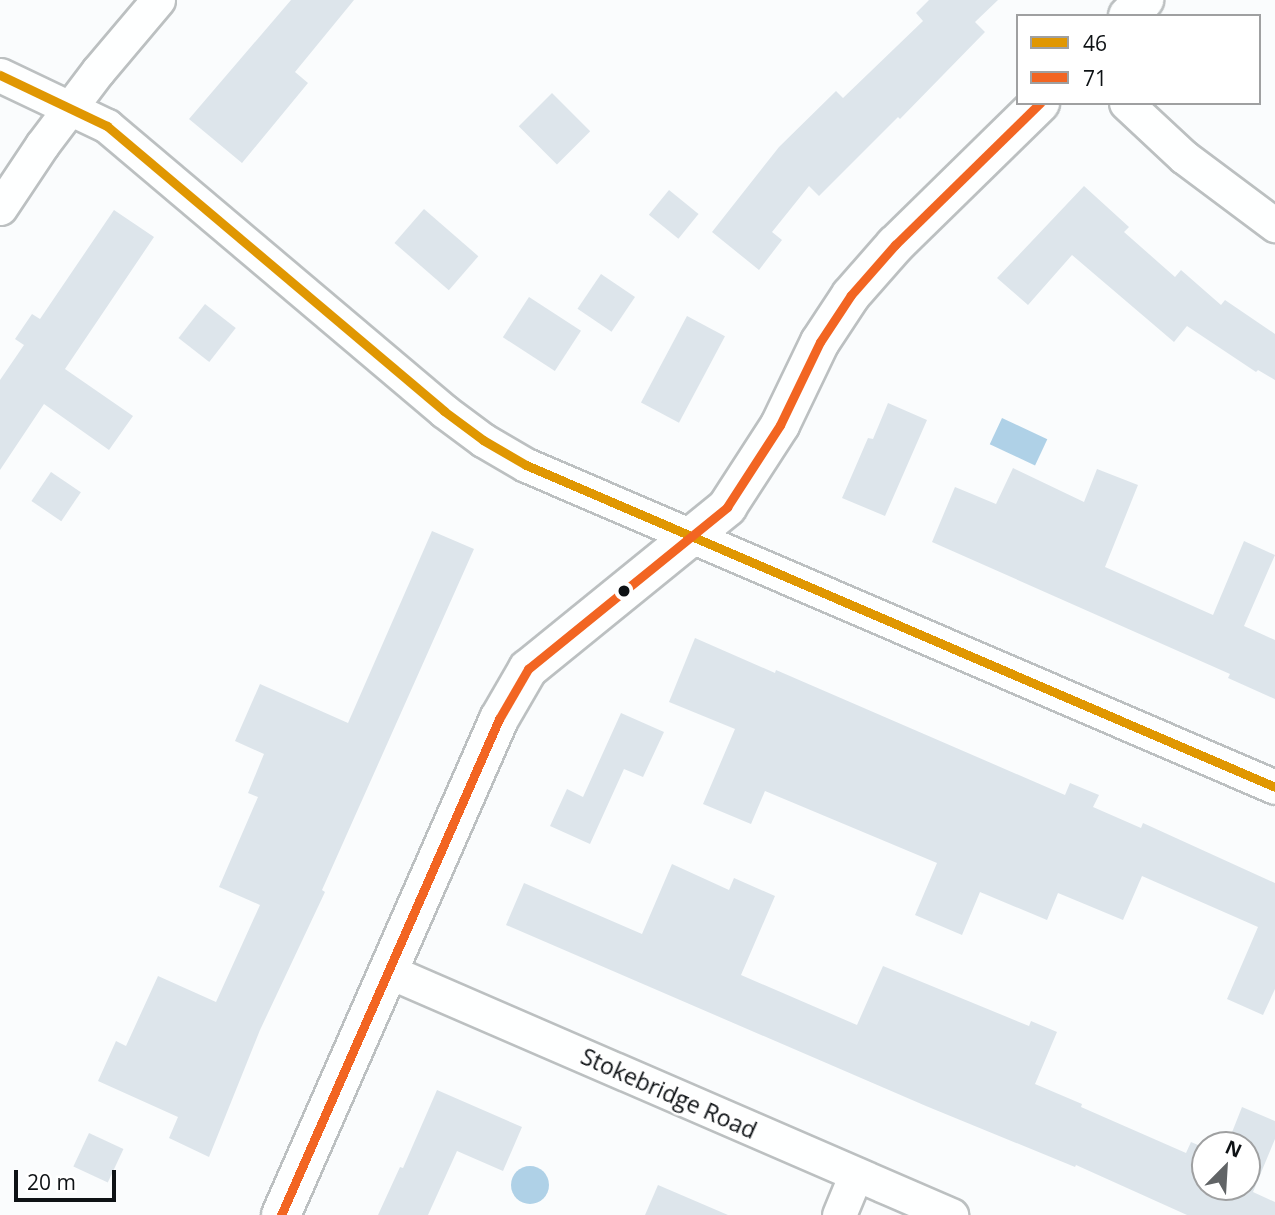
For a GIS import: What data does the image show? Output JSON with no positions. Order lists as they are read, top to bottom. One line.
{"streets":{"street":["Stokebridge Road"]},"lines":["transit line 46","transit line 71"],"legend":["46","71"],"scale_bar":"20 m","north":"top right"}
